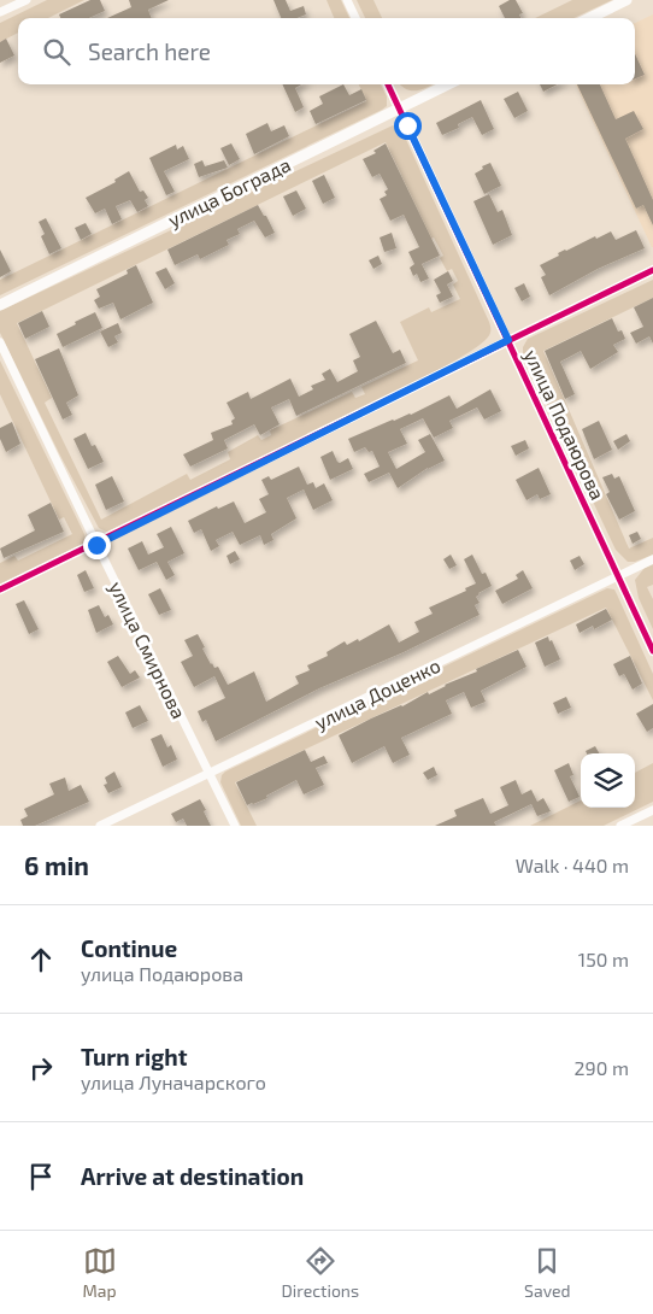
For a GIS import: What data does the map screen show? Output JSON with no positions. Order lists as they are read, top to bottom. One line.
{"streets":{"street":["улица Бограда","улица Подаюрова","улица Смирнова","улица Доценко"]},"crossings":[["улица Бограда","улица Подаюрова"],["улица Подаюрова","улица Доценко"],["улица Смирнова","улица Доценко"]],"page":{"search":"Search here","heading":["6 min","Walk · 440 m"],"list":[["Continue","улица Подаюрова","150 m"],["Turn right","улица Луначарского","290 m"],"Arrive at destination"],"nav":["Map","Directions","Saved"]}}
